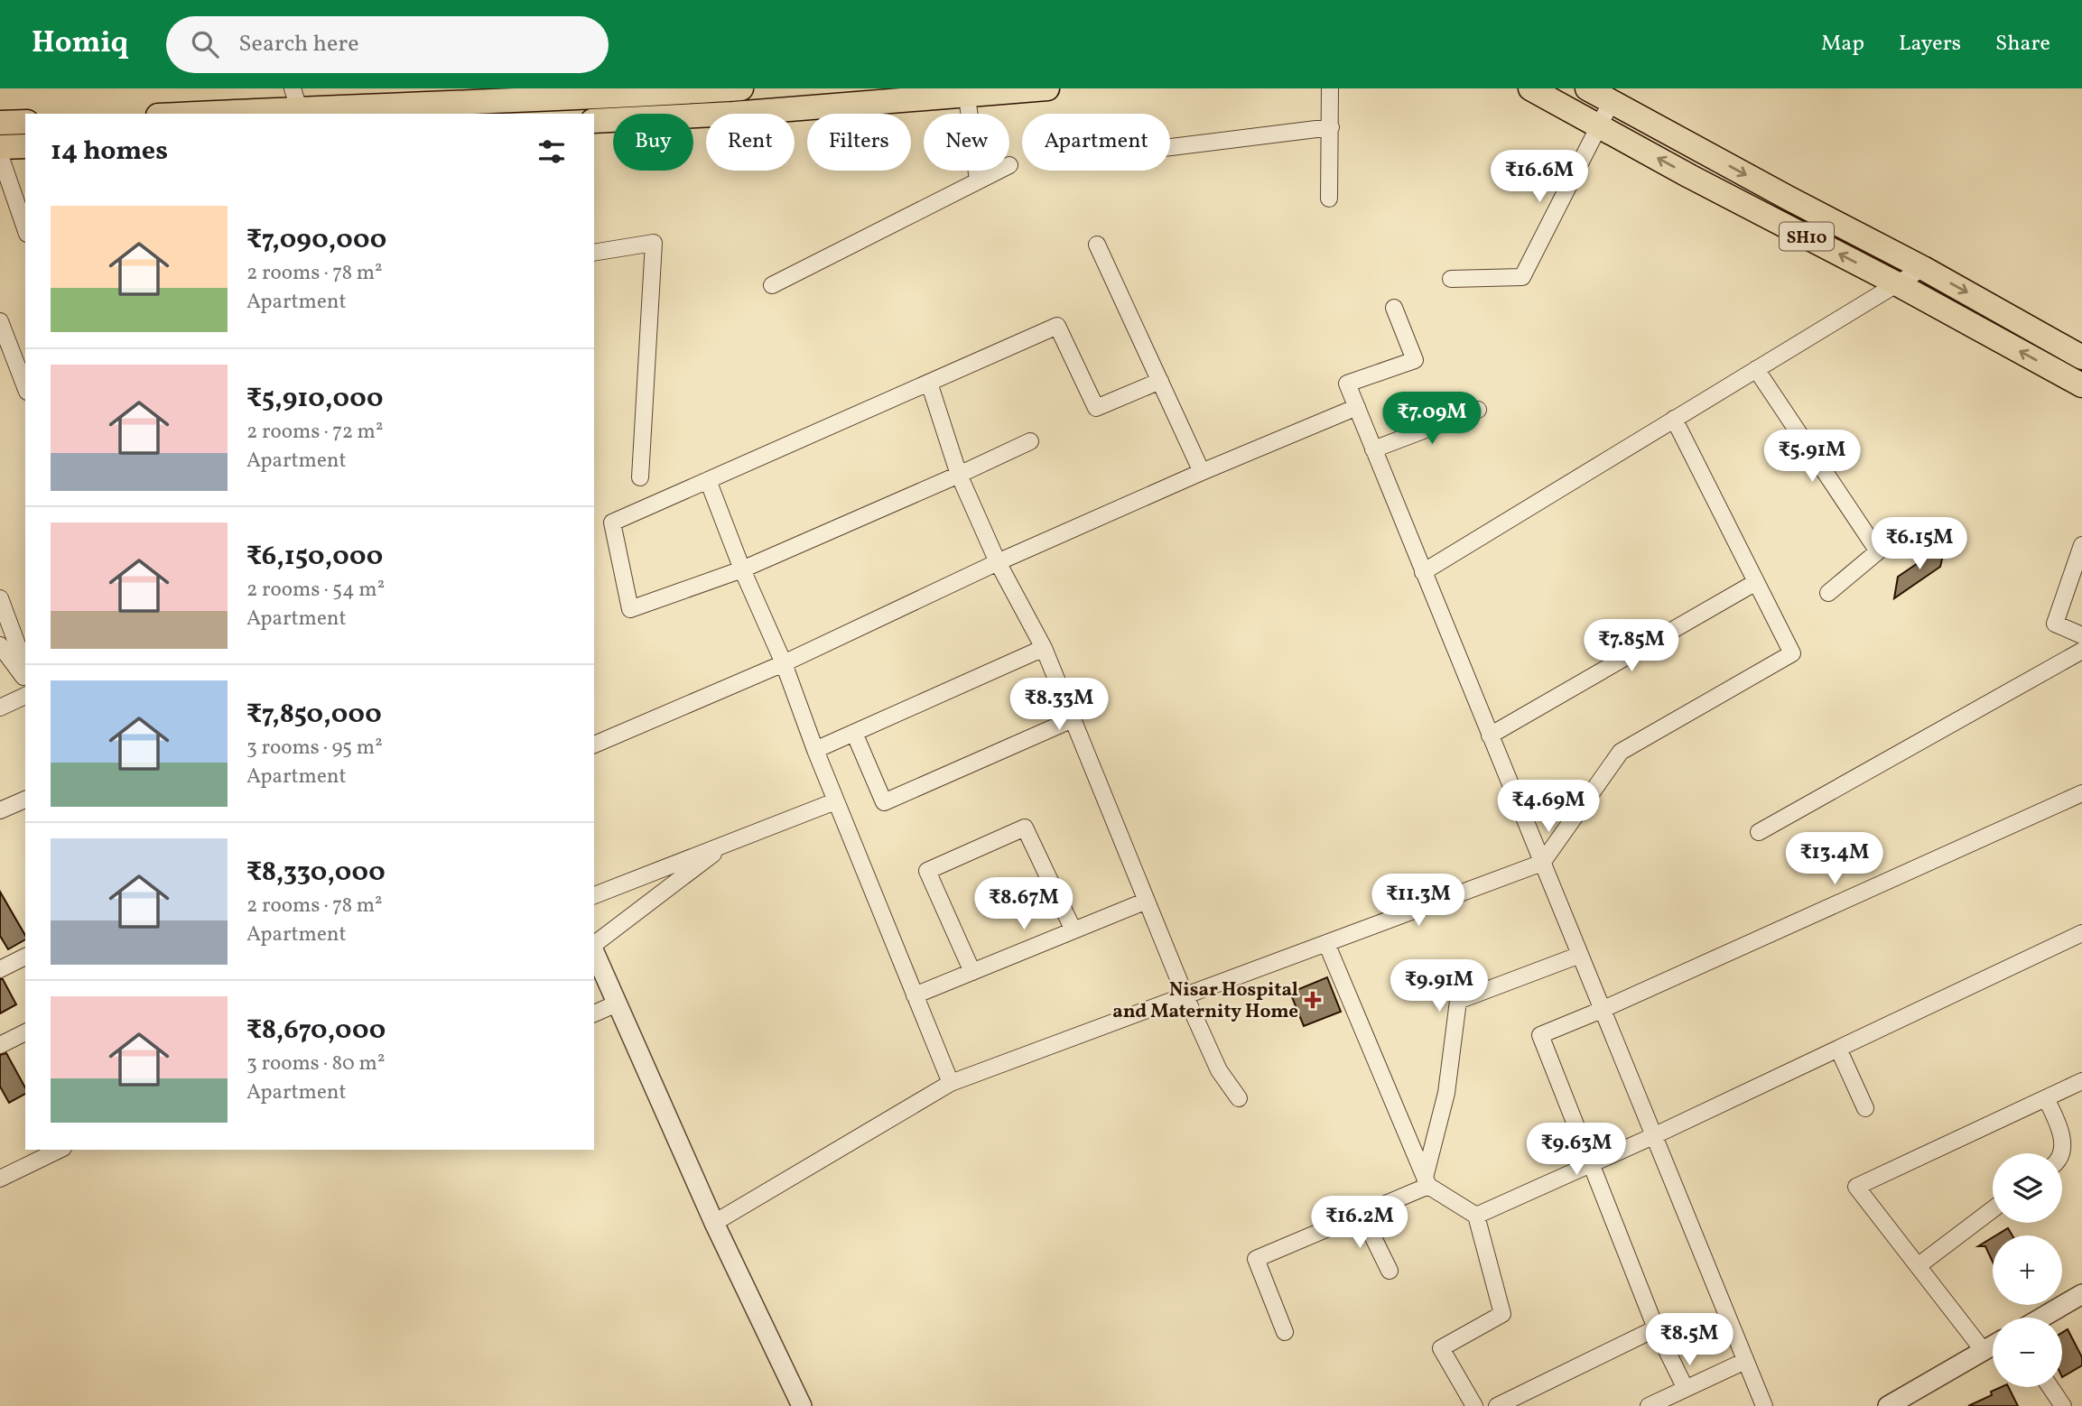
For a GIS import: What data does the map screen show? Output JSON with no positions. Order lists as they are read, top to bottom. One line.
{"streets":{"main road":["SH10"]},"places":{"health":["Nisar Hospital and Maternity Home"]},"page":{"header":"Homiq","search":"Search here","nav":["Map","Layers","Share"],"chip":["Buy","Rent","Filters","New","Apartment"],"heading":"14 homes","price":["₹16.6M","₹7.09M","₹5.91M","₹6.15M","₹7.85M","₹8.33M","₹4.69M","₹13.4M","₹11.3M","₹8.67M","₹9.91M","₹9.63M","₹16.2M","₹8.5M"],"list":[{"name":"₹7,090,000","note":"2 rooms · 78 m² · Apartment"},{"name":"₹5,910,000","note":"2 rooms · 72 m² · Apartment"},{"name":"₹6,150,000","note":"2 rooms · 54 m² · Apartment"},{"name":"₹7,850,000","note":"3 rooms · 95 m² · Apartment"},{"name":"₹8,330,000","note":"2 rooms · 78 m² · Apartment"},{"name":"₹8,670,000","note":"3 rooms · 80 m² · Apartment"}],"map_buttons":["+","−"]}}
